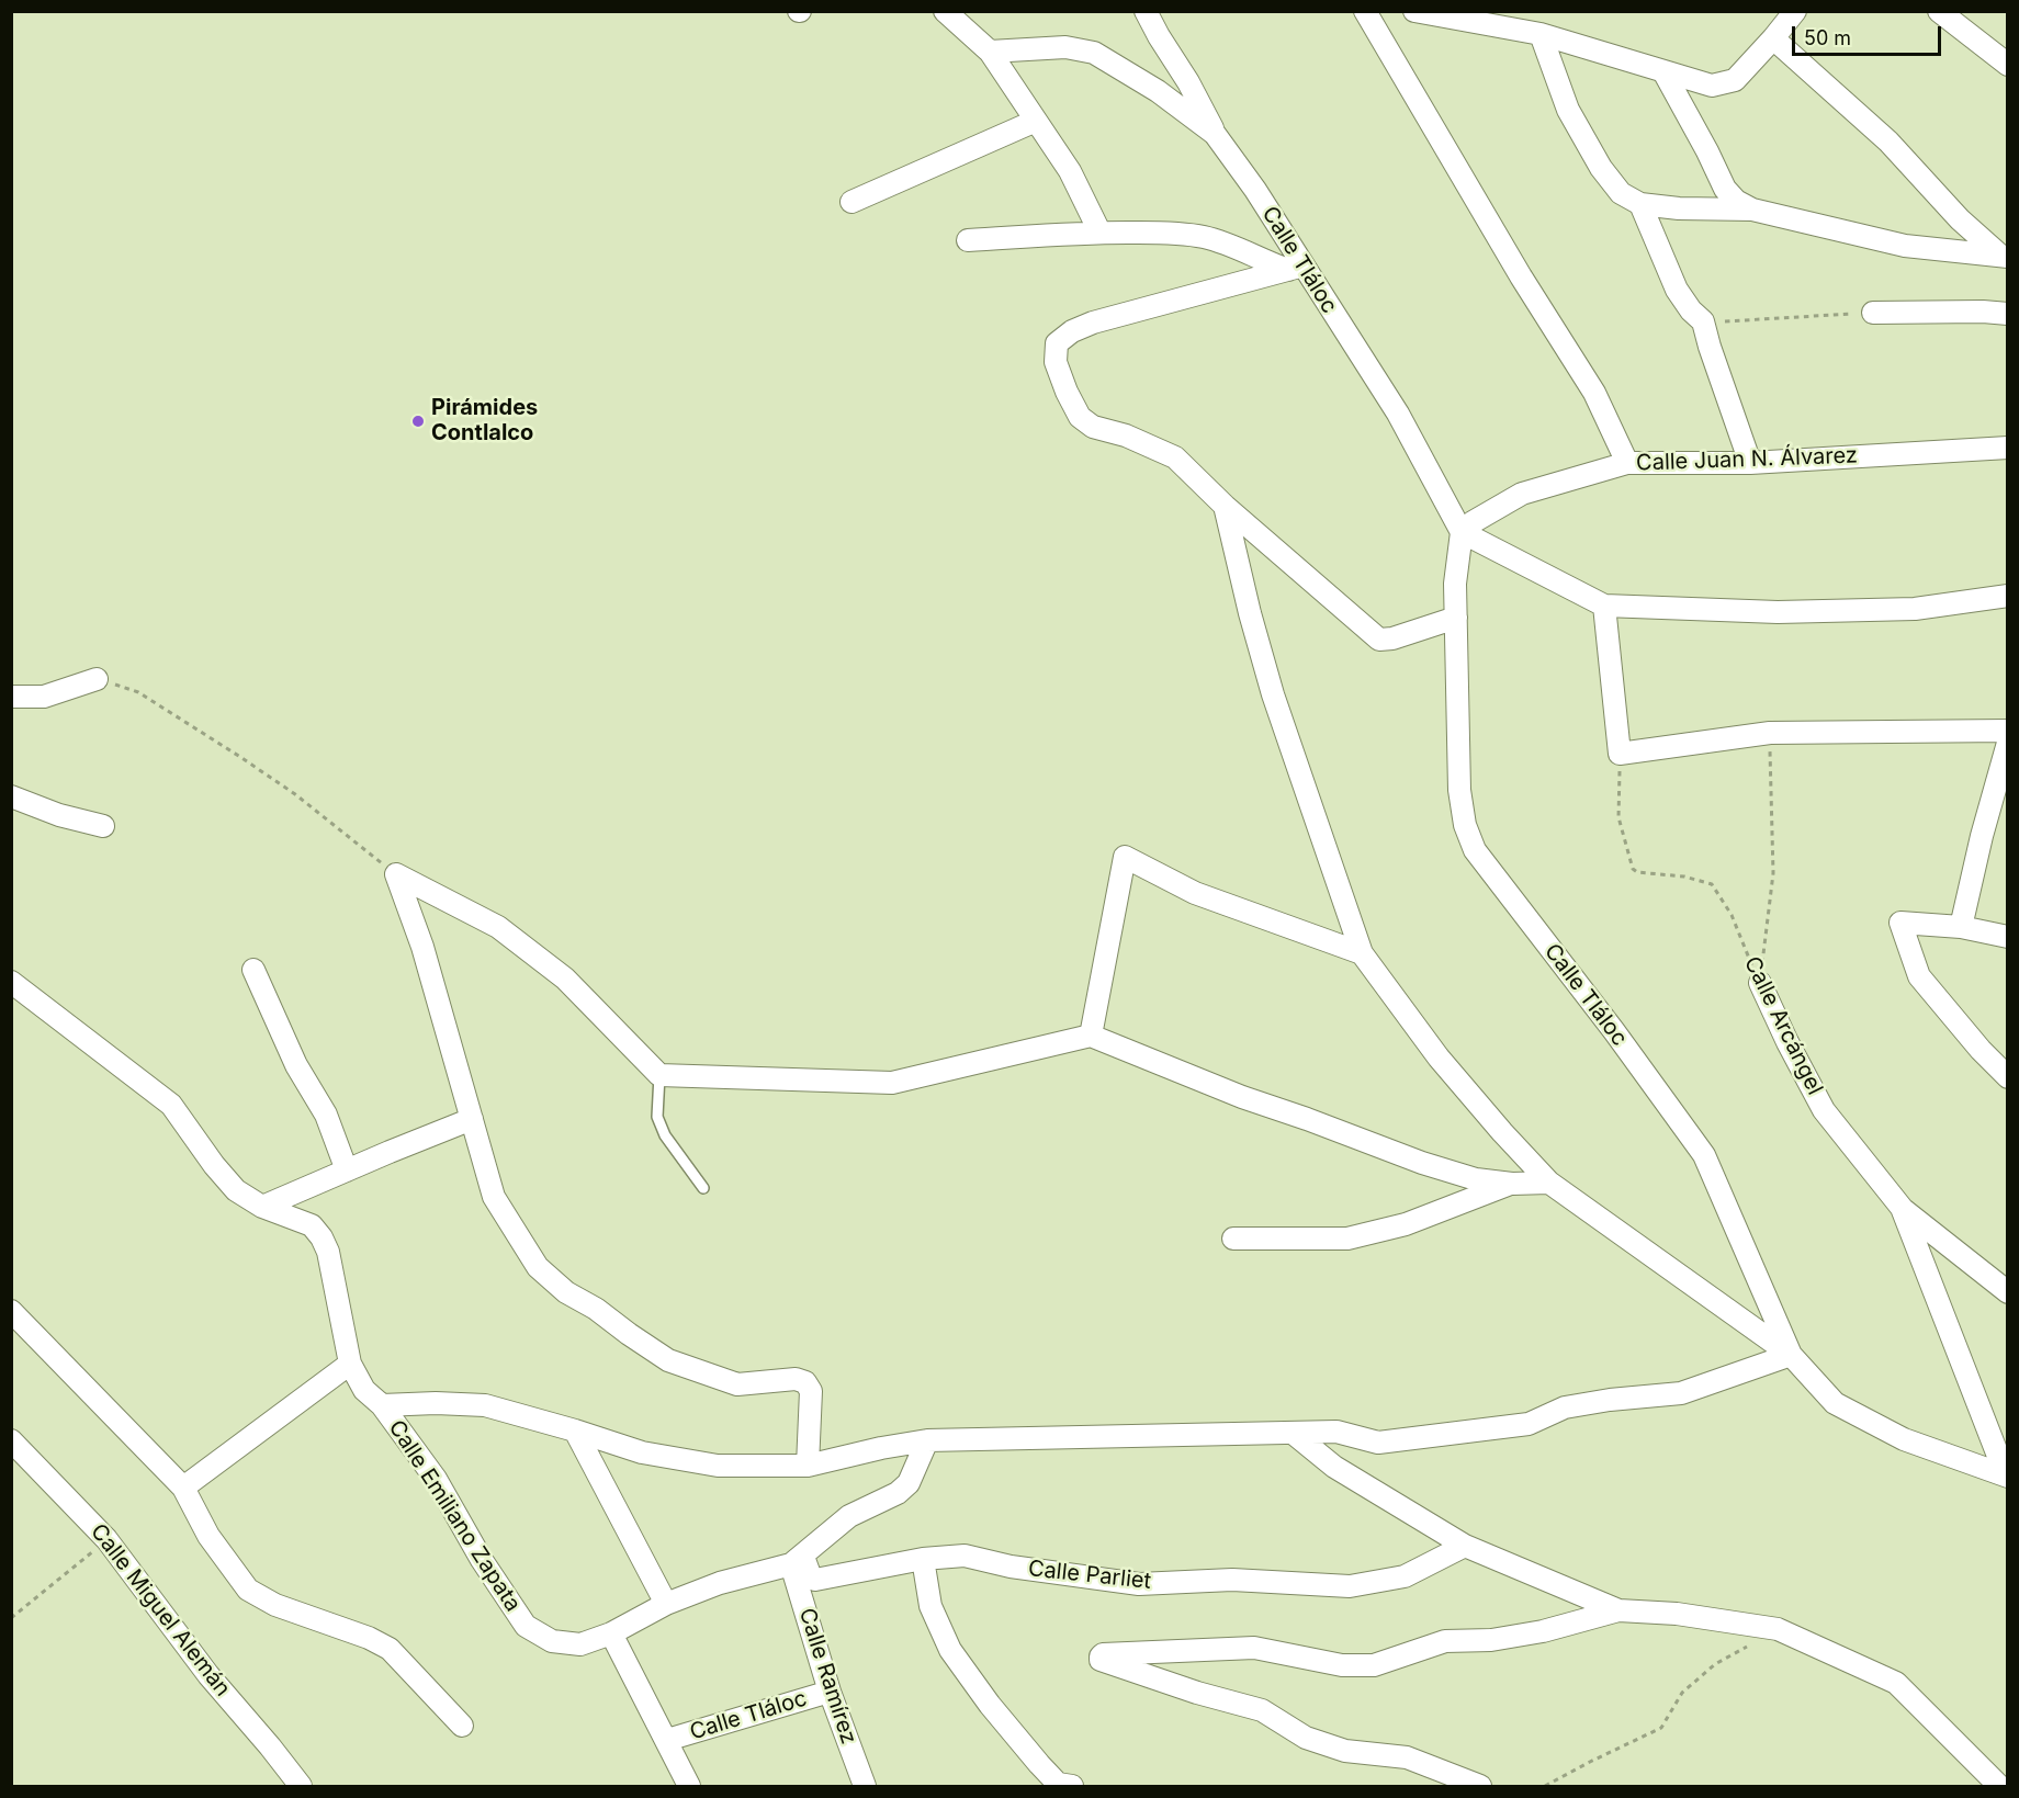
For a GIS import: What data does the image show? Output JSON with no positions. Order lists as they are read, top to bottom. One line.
{"streets":{"street":["Calle Tláloc","Calle Juan N. Álvarez","Calle Arcángel","Calle Emiliano Zapata","Calle Parliet","Calle Miguel Alemán","Calle Ramírez"]},"crossings":[["Calle Tláloc","Calle Juan N. Álvarez"],["Calle Tláloc","Calle Ramírez"],["Calle Parliet","Calle Ramírez"]],"places":["Pirámides Contlalco"],"scale_bar":"50 m"}
